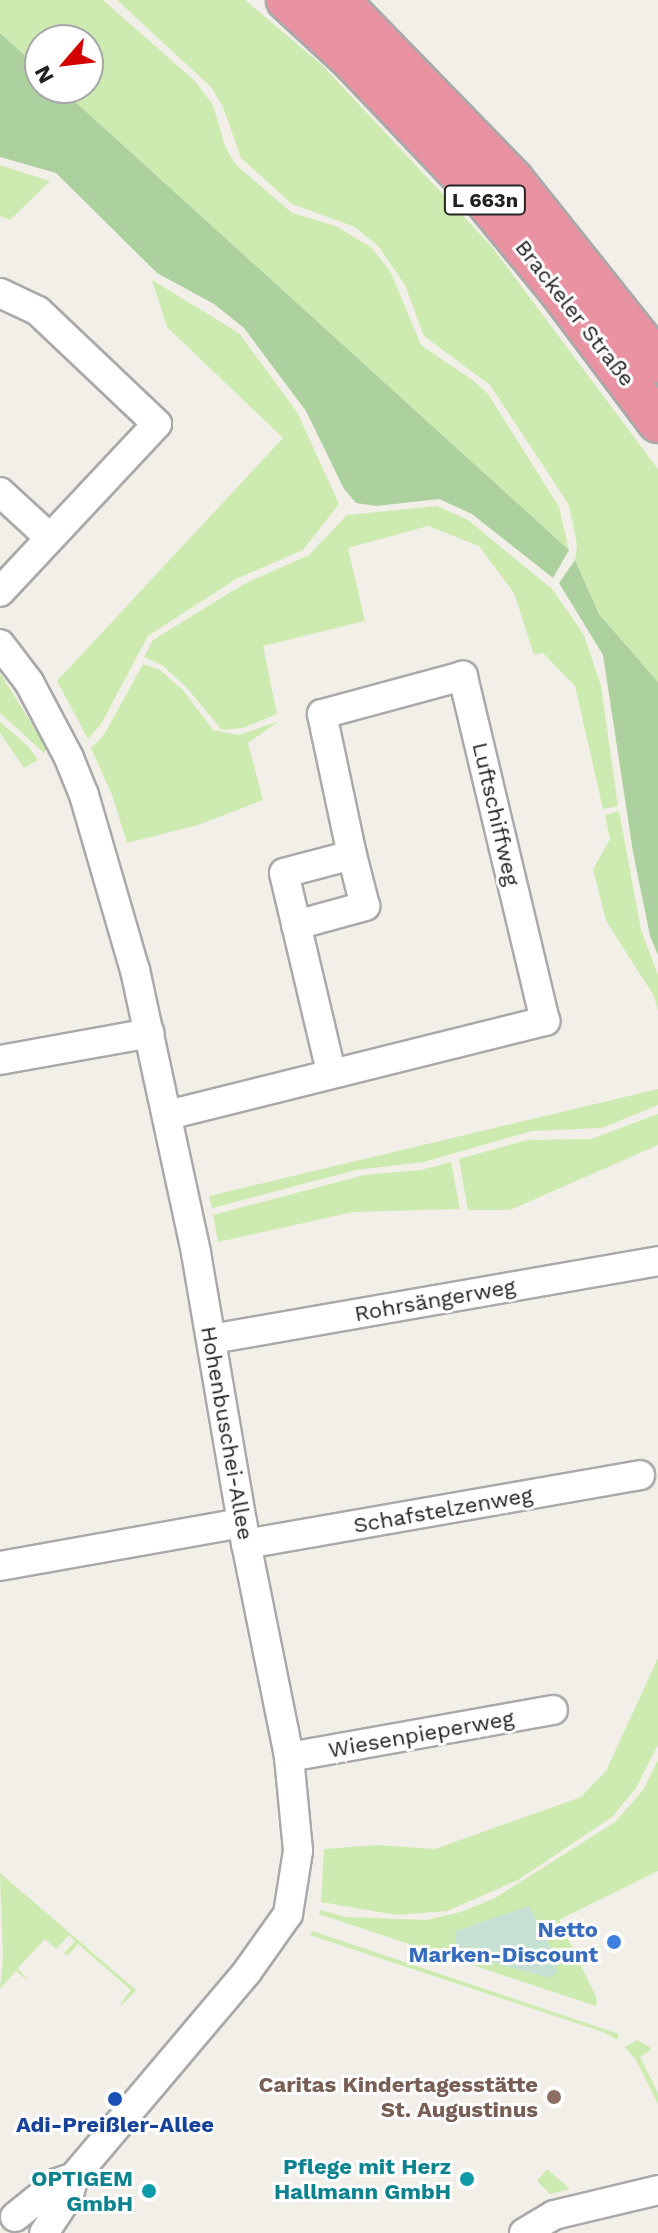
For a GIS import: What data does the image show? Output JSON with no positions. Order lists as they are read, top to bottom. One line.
{"streets":{"highway":["L 663n","Brackeler Straße"],"street":["Luftschiffweg","Rohrsängerweg","Hohenbuschei-Allee","Schafstelzenweg","Wiesenpieperweg"]},"crossings":[["Luftschiffweg","Hohenbuschei-Allee"],["Rohrsängerweg","Hohenbuschei-Allee"],["Hohenbuschei-Allee","Schafstelzenweg"],["Hohenbuschei-Allee","Wiesenpieperweg"]],"places":["Netto Marken-Discount","Caritas Kindertagesstätte St. Augustinus","Adi-Preißler-Allee","Pflege mit Herz Hallmann GmbH","OPTIGEM GmbH"],"north":"bottom left"}
